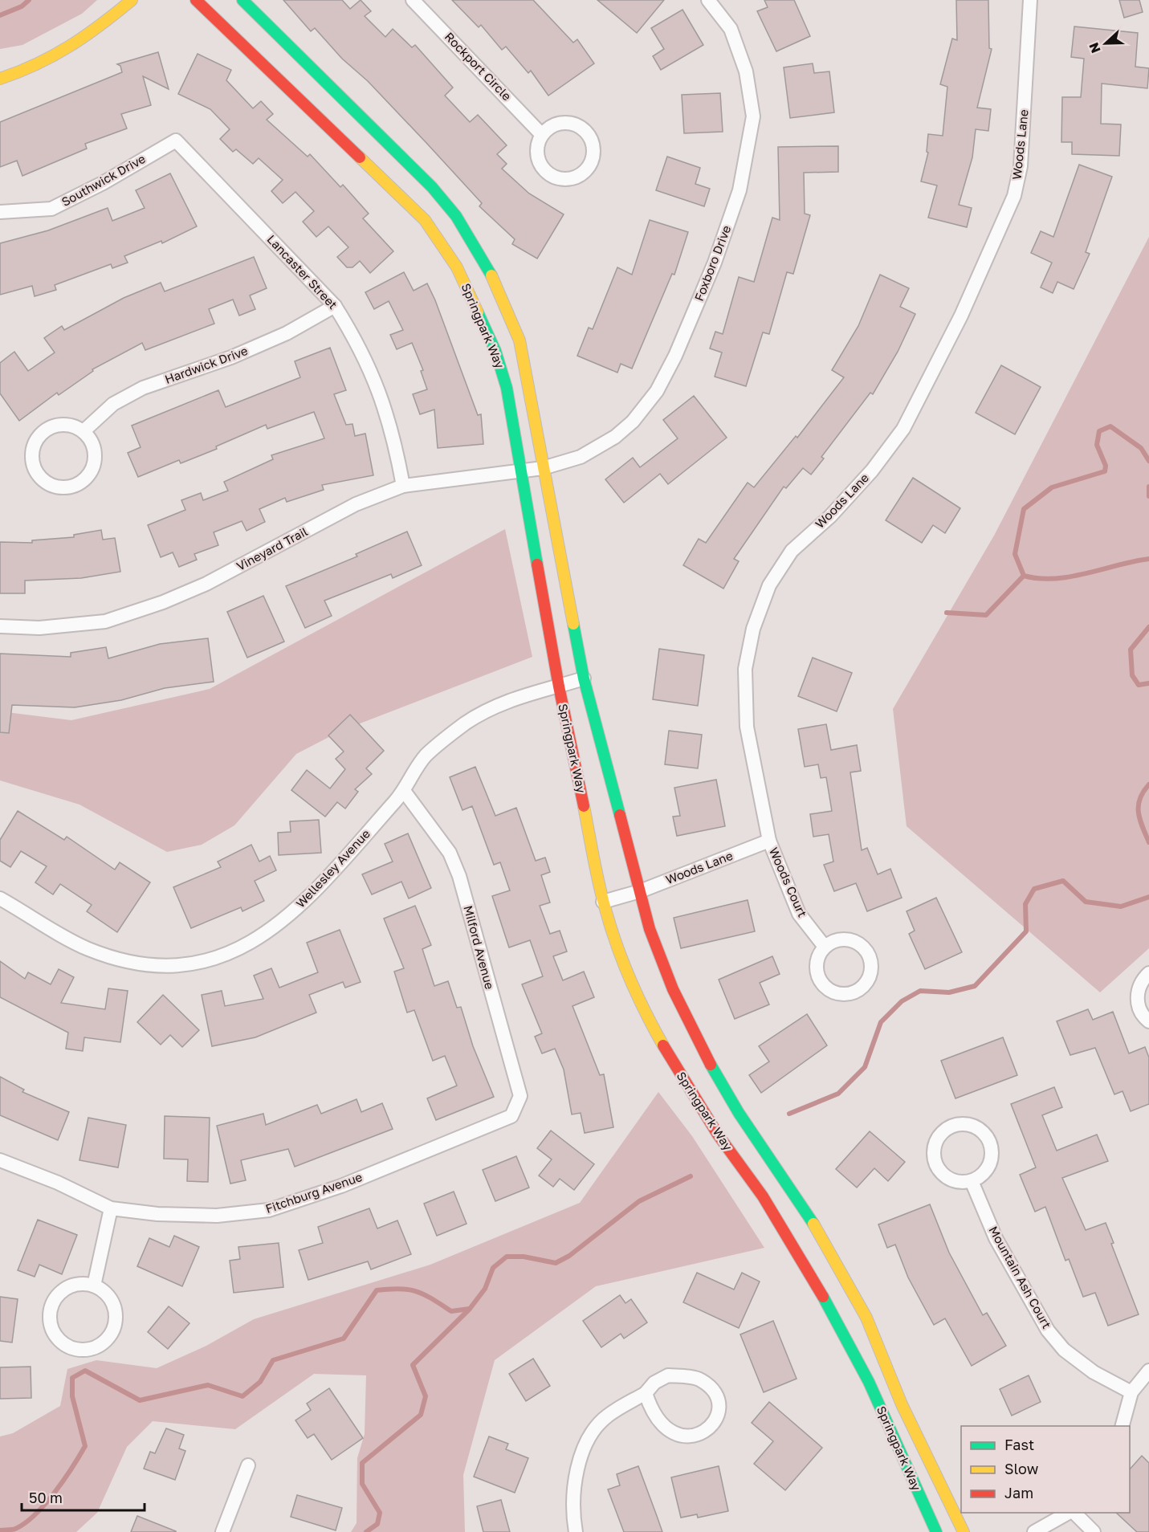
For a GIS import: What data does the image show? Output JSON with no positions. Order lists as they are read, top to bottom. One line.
{"streets":{"street":["Rockport Circle","Woods Lane","Southwick Drive","Foxboro Drive","Lancaster Street","Springpark Way","Hardwick Drive","Vineyard Trail","Wellesley Avenue","Woods Court","Milford Avenue","Fitchburg Avenue","Mountain Ash Court"]},"crossings":[["Woods Lane","Springpark Way"],["Woods Lane","Woods Court"],["Southwick Drive","Lancaster Street"],["Foxboro Drive","Springpark Way"],["Foxboro Drive","Vineyard Trail"],["Lancaster Street","Hardwick Drive"],["Lancaster Street","Vineyard Trail"],["Springpark Way","Vineyard Trail"],["Springpark Way","Wellesley Avenue"],["Wellesley Avenue","Milford Avenue"],["Milford Avenue","Fitchburg Avenue"]],"legend":["Fast","Slow","Jam"],"scale_bar":"50 m","north":"left"}
